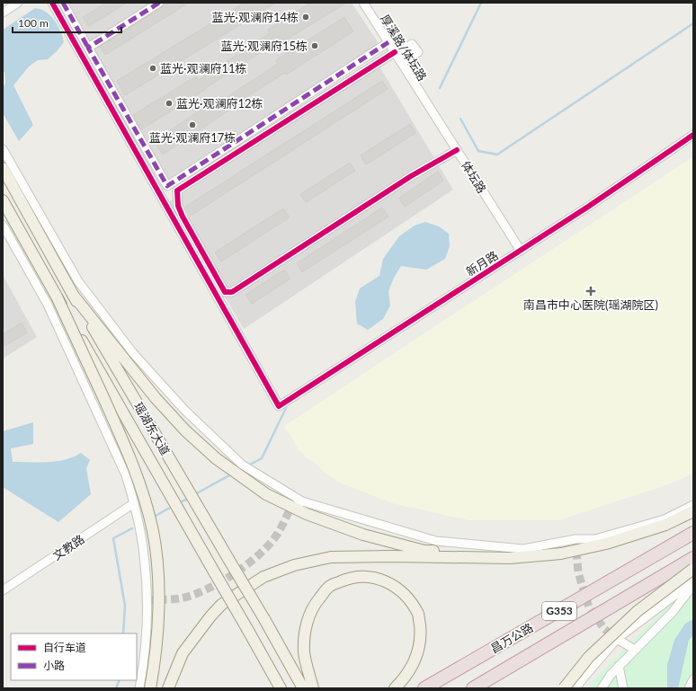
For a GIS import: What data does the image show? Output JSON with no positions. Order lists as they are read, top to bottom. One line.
{"streets":{"highway":["G353","昌万公路"],"main road":["瑶湖东大道"],"street":["厚溪路/体坛路","体坛路","新月路","文教路"]},"crossings":[["厚溪路/体坛路","体坛路"],["体坛路","新月路"]],"places":{"other":["蓝光·观澜府14栋","蓝光·观澜府15栋","蓝光·观澜府11栋","蓝光·观澜府12栋","蓝光·观澜府17栋"],"health":["南昌市中心医院(瑶湖院区)"]},"legend":["自行车道","小路"],"scale_bar":"100 m"}
